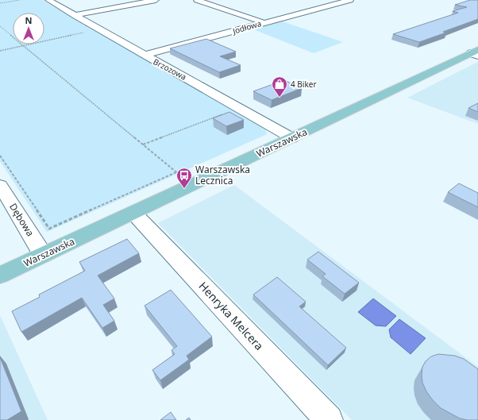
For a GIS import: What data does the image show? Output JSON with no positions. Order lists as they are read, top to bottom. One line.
{"streets":{"main road":["Warszawska"],"street":["Jodłowa","Brzozowa","Dębowa","Henryka Melcera"]},"crossings":[["Jodłowa","Brzozowa"],["Brzozowa","Warszawska"],["Warszawska","Dębowa"],["Warszawska","Henryka Melcera"]],"places":{"shop":["4 Biker"],"bus stop":["Warszawska Lecznica"]},"north":"top"}
